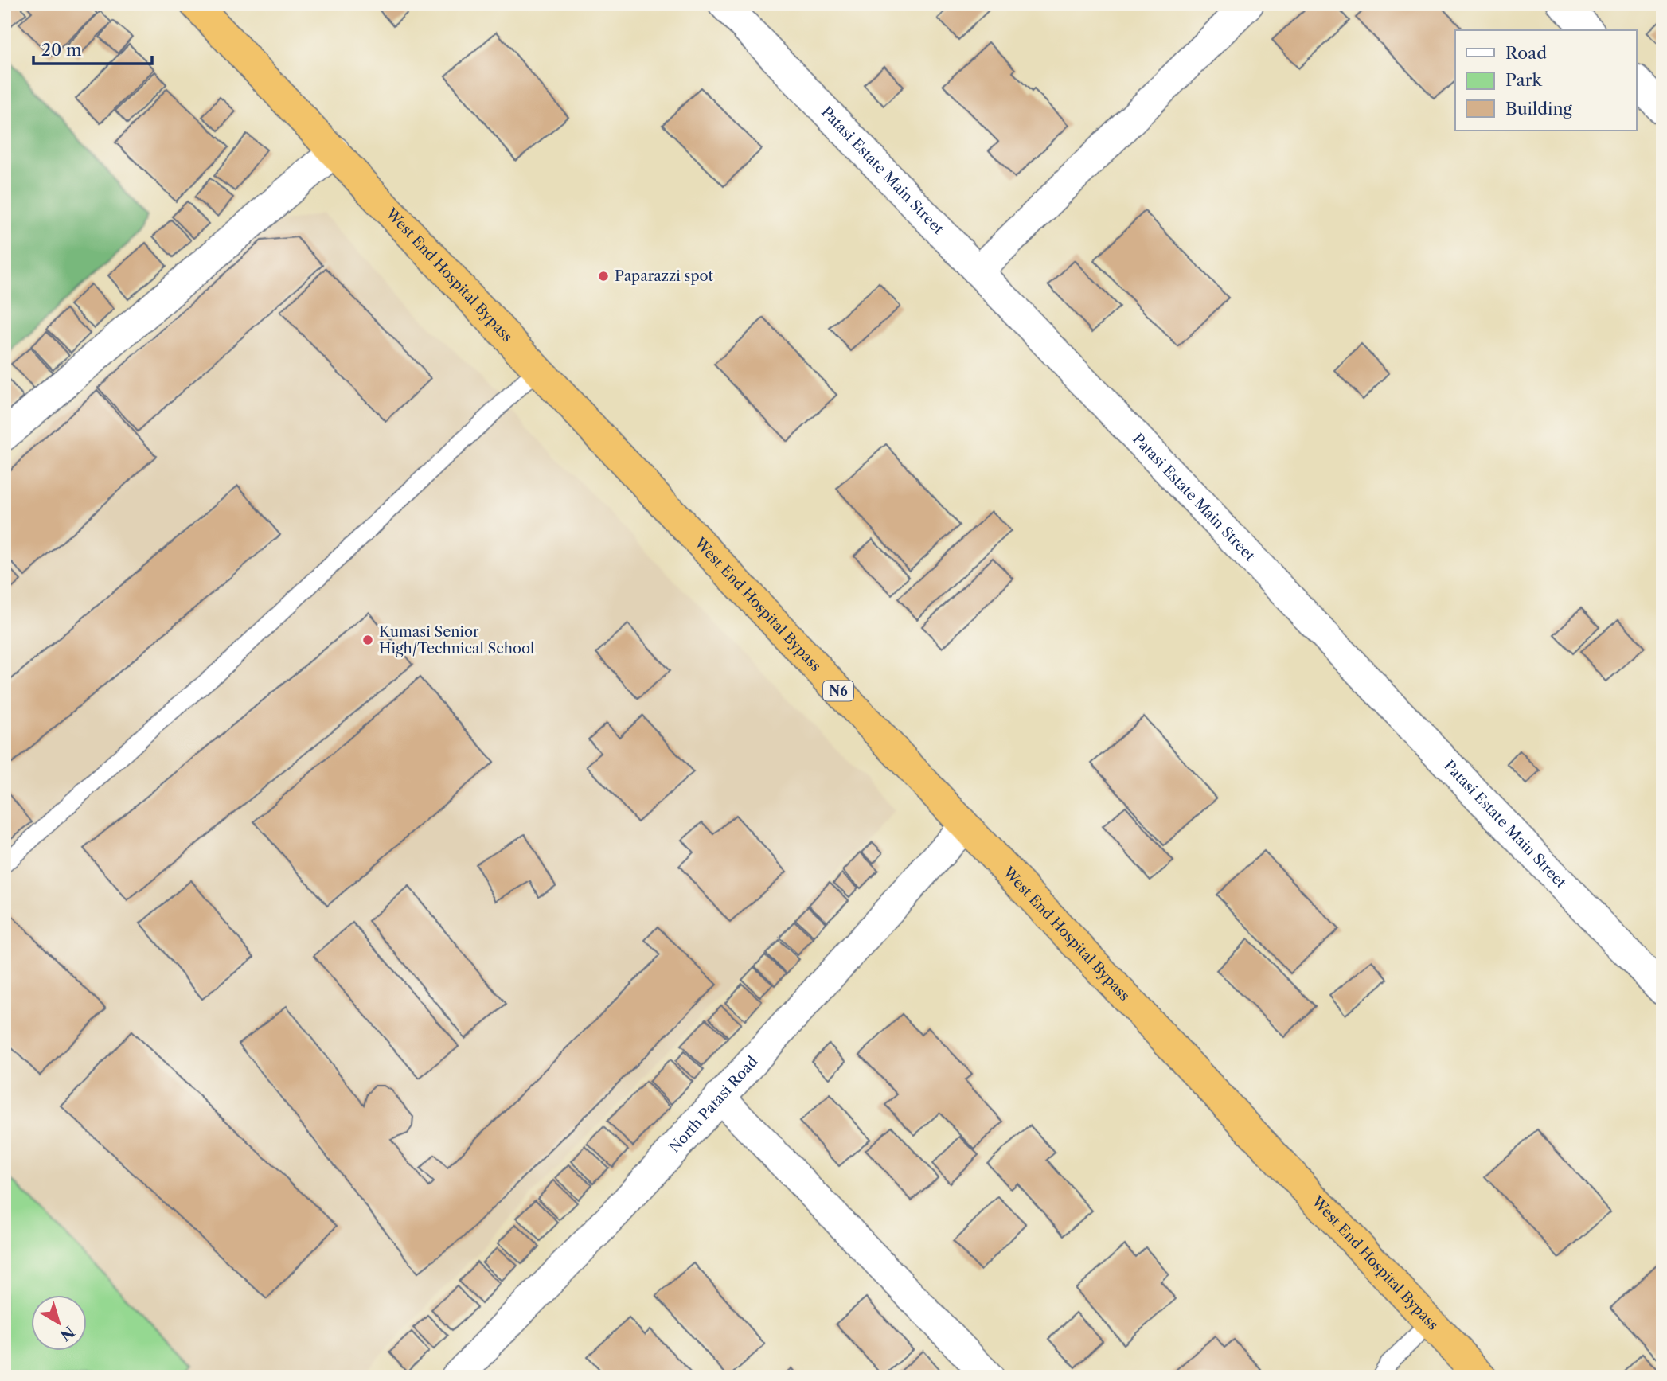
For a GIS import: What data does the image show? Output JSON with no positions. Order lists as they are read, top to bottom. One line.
{"streets":{"highway":["West End Hospital Bypass","N6"],"street":["Patasi Estate Main Street","North Patasi Road"]},"crossings":[["West End Hospital Bypass","North Patasi Road"]],"places":["Paparazzi spot","Kumasi Senior High/Technical School"],"legend":["Road","Park","Building"],"scale_bar":"20 m","north":"bottom right"}
